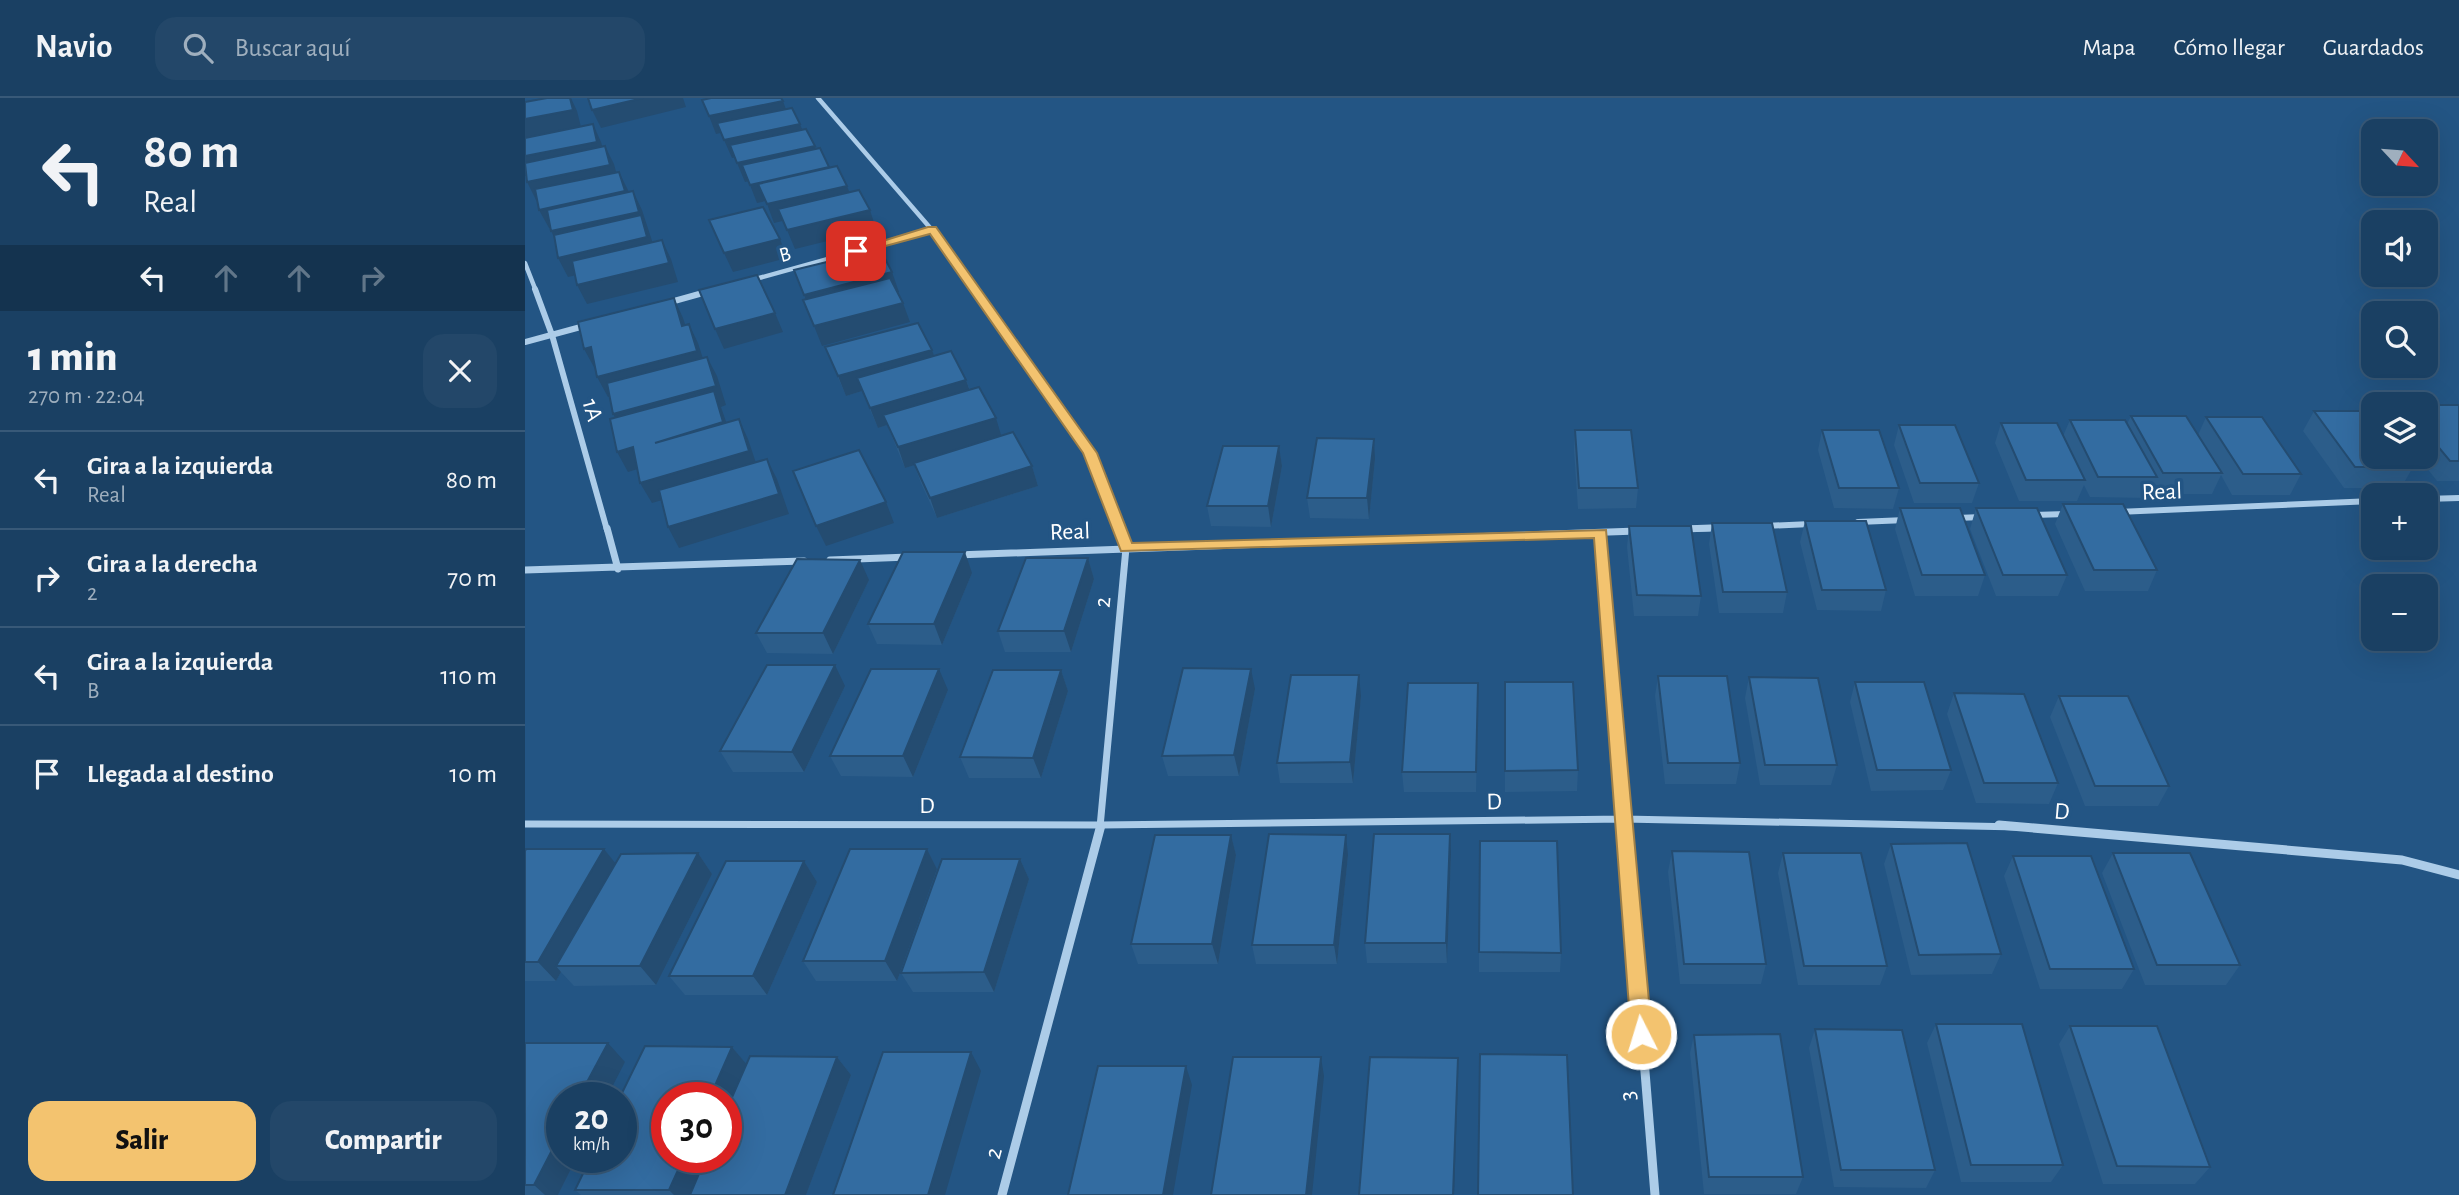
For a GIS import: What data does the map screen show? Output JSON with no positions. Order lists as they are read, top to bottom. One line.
{"streets":{"street":["B","1A","Real","2","D","3"]},"crossings":[["B","2"],["Real","2"],["Real","3"],["2","D"],["D","3"]],"north":"bottom right","page":{"header":"Navio","search":"Buscar aquí","nav":["Mapa","Cómo llegar","Guardados"],"turn":["80 m","Real"],"map_buttons":["+","−"],"heading":["1 min","270 m · 22:04"],"list":[{"name":"Gira a la izquierda","note":"Real","value":"80 m"},{"name":"Gira a la derecha","note":"2","value":"70 m"},{"name":"Gira a la izquierda","note":"B","value":"110 m"},{"name":"Llegada al destino","value":"10 m"}],"speed":"20 km/h","limit":"30","buttons":["Salir","Compartir"]}}
